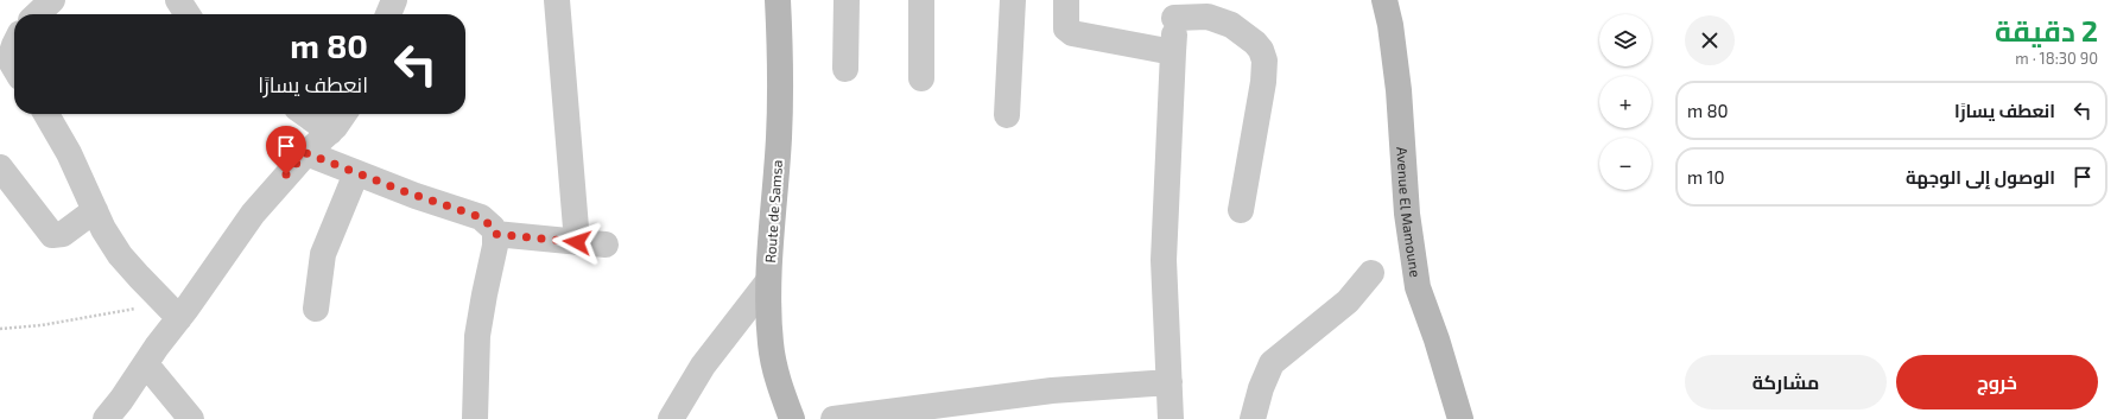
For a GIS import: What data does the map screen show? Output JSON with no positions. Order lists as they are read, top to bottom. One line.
{"streets":{"street":["Route de Samsa","Avenue El Mamoune"]},"page":{"heading":["2 دقيقة","90 m · 18:30"],"map_buttons":["+","−"],"turn":["80 m","انعطف يسارًا"],"list":[{"name":"انعطف يسارًا","value":"80 m"},{"name":"الوصول إلى الوجهة","value":"10 m"}],"buttons":["خروج","مشاركة"]}}
